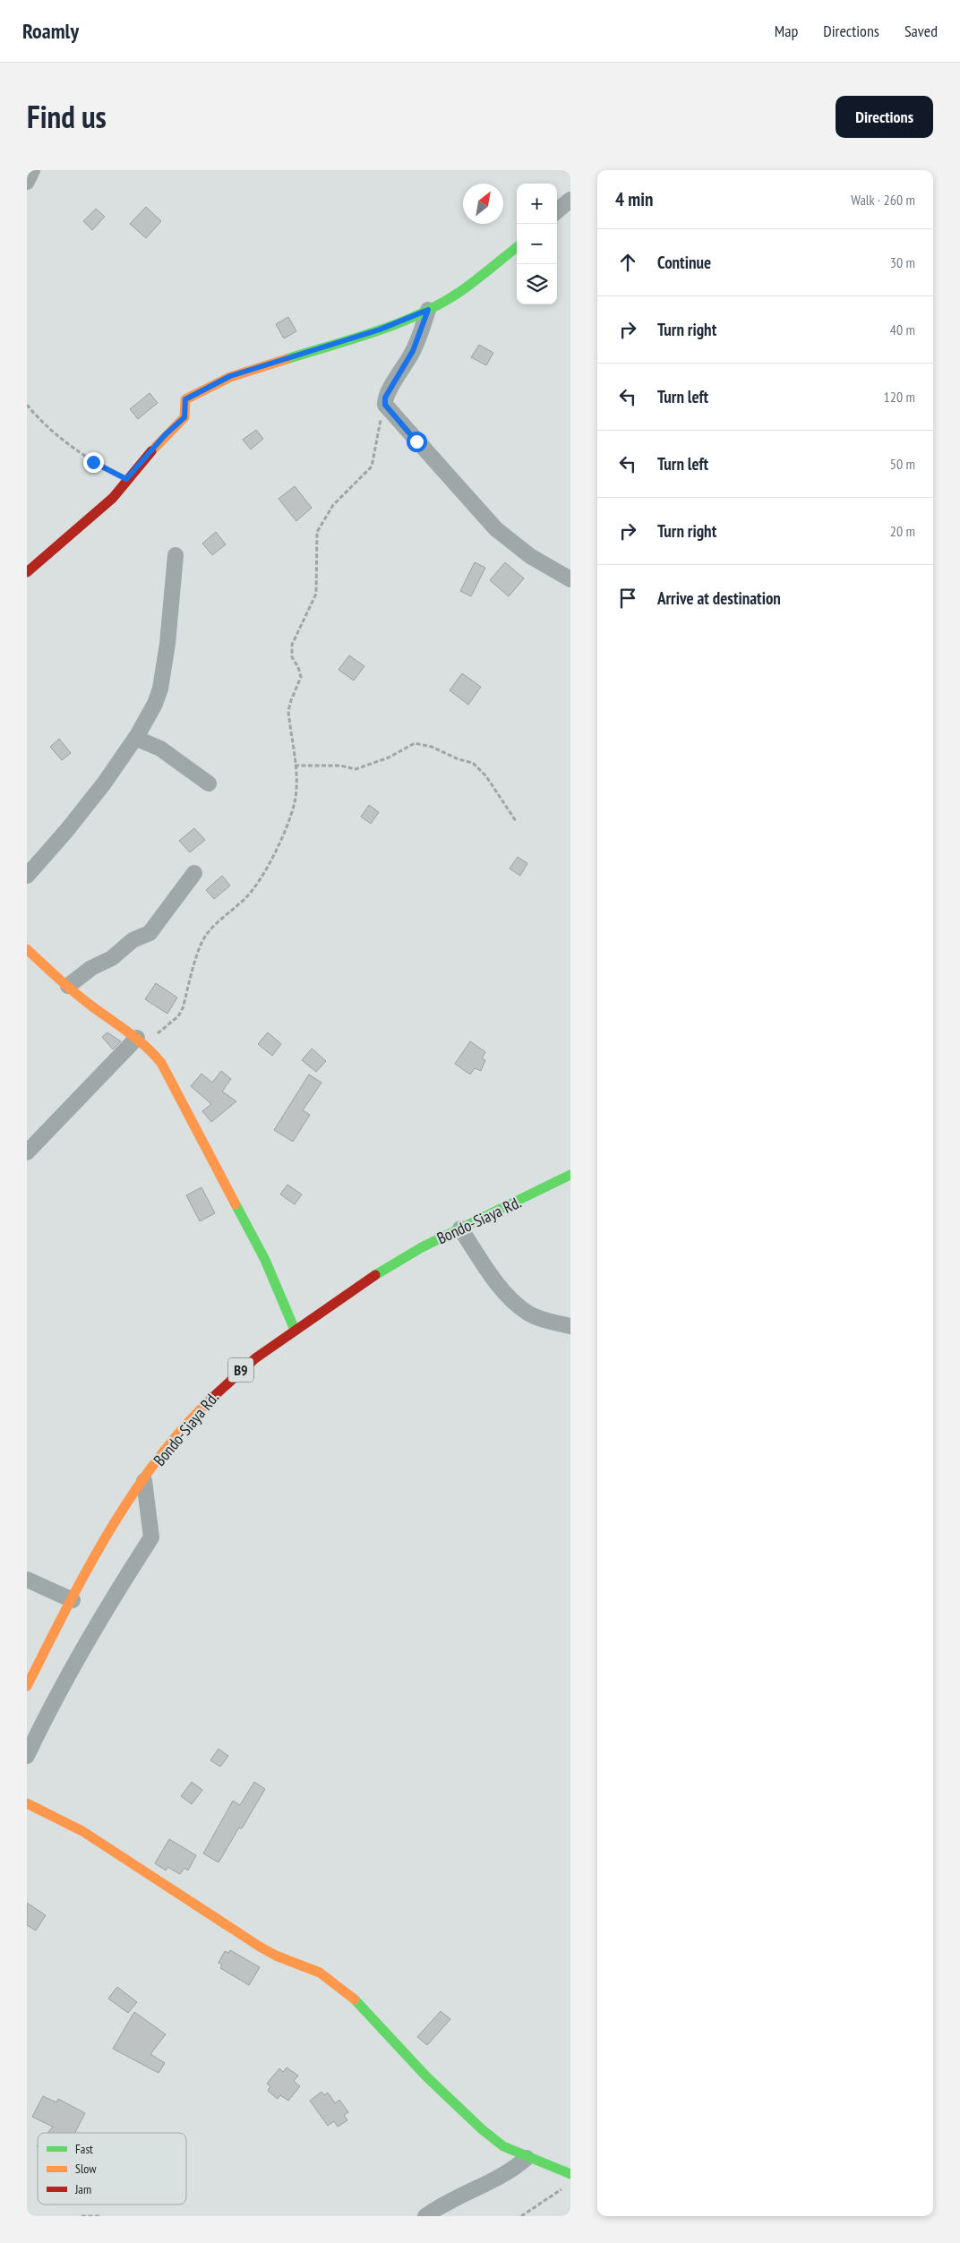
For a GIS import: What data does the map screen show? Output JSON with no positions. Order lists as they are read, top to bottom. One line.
{"streets":{"main road":["Bondo-Siaya Rd.","B9"]},"legend":["Fast","Slow","Jam"],"north":"top right","page":{"header":"Roamly","nav":["Map","Directions","Saved"],"title":"Find us","buttons":"Directions","heading":["4 min","Walk · 260 m"],"map_buttons":["+","−"],"list":[["Continue","30 m"],["Turn right","40 m"],["Turn left","120 m"],["Turn left","50 m"],["Turn right","20 m"],"Arrive at destination"]}}
